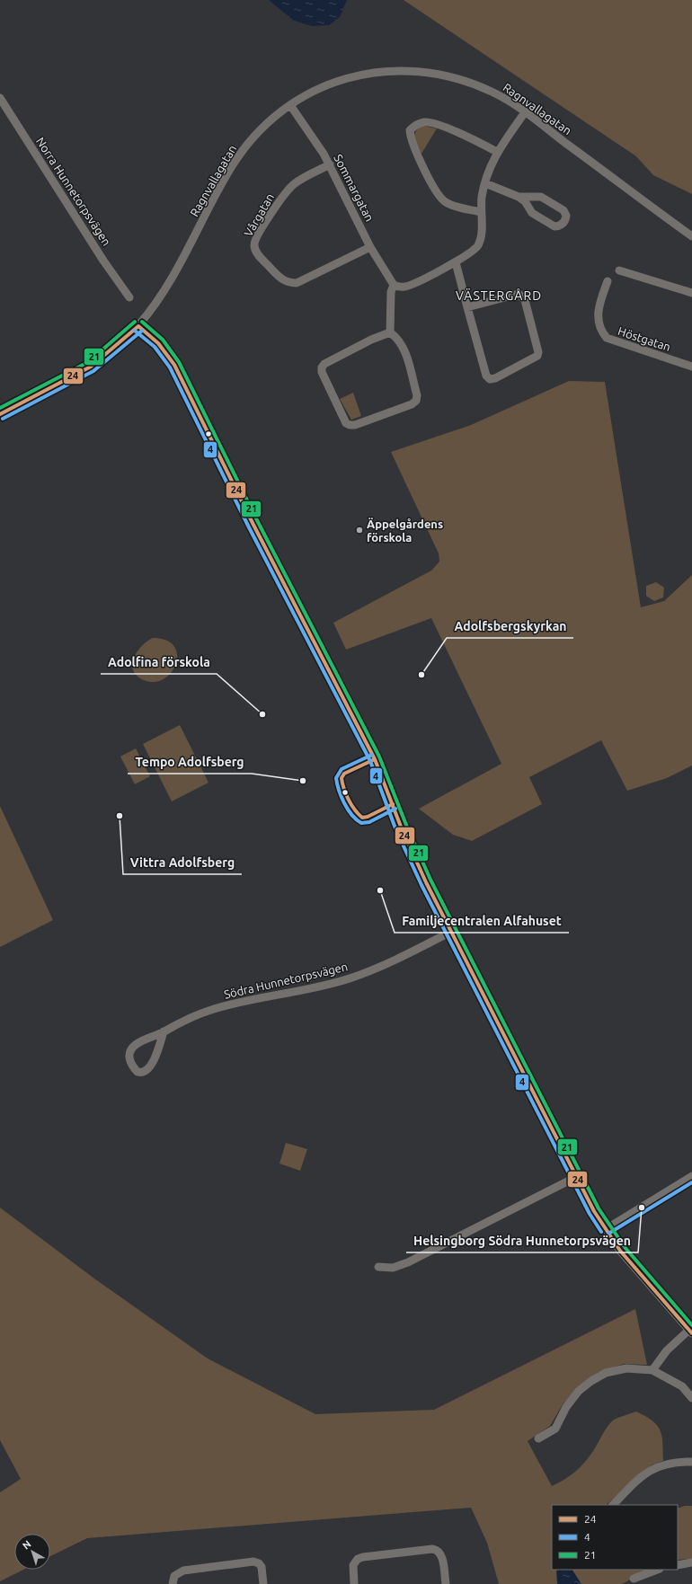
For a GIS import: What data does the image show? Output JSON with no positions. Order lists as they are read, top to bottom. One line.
{"streets":{"street":["Ragnvallagatan","Sommargatan","Norra Hunnetorpsvägen","Vårgatan","Höstgatan","Södra Hunnetorpsvägen"]},"crossings":[["Ragnvallagatan","Sommargatan"],["Sommargatan","Vårgatan"]],"districts":["VÄSTERGÅRD"],"places":["Äppelgårdens förskola","Adolfsbergskyrkan","Adolfina förskola","Tempo Adolfsberg","Vittra Adolfsberg","Familjecentralen Alfahuset","Helsingborg Södra Hunnetorpsvägen"],"lines":["transit line 21","transit line 24","transit line 4"],"legend":["24","4","21"],"north":"top left"}
